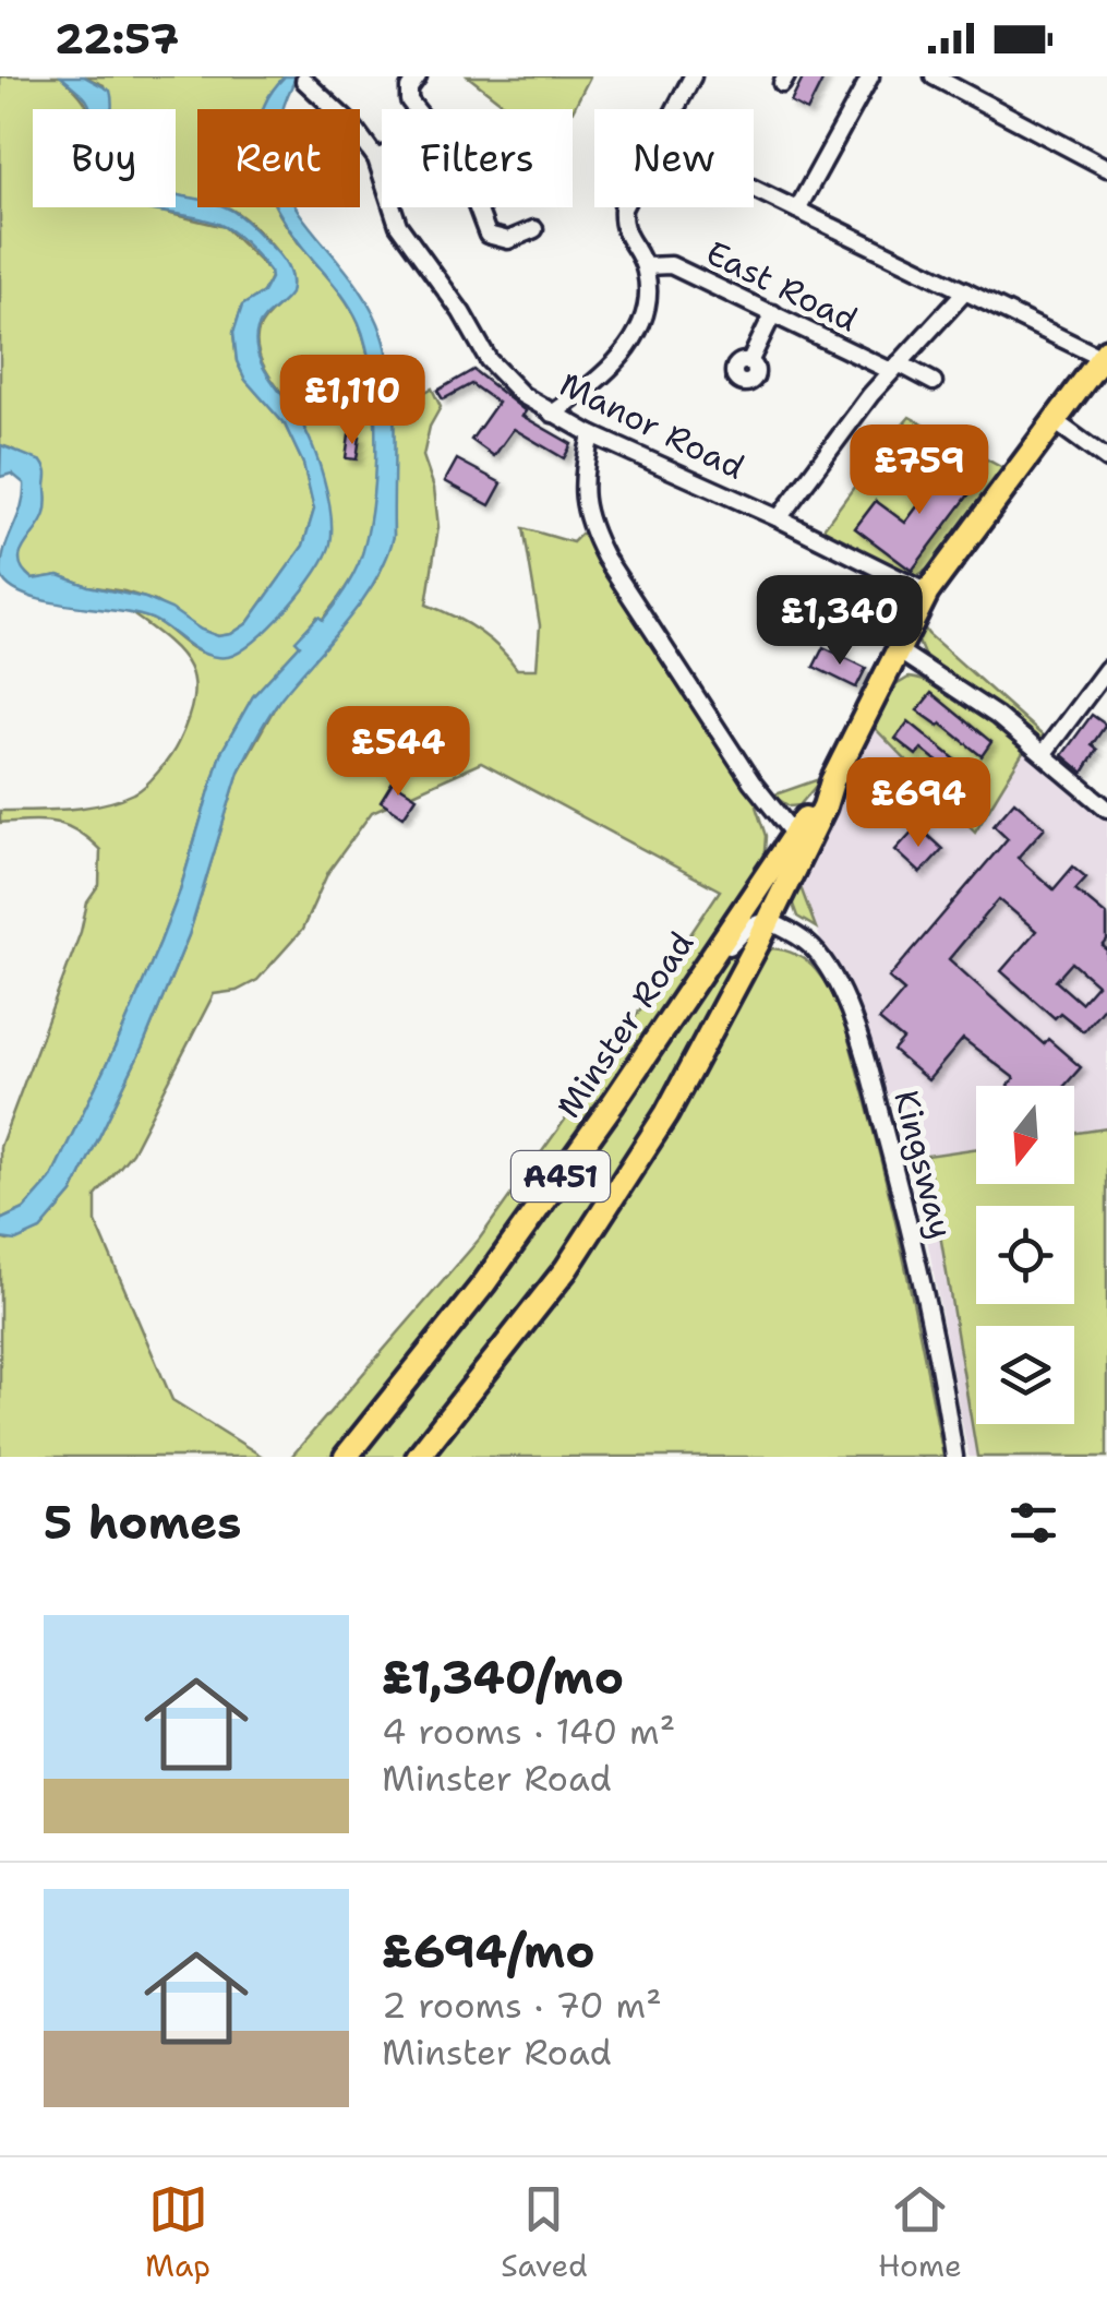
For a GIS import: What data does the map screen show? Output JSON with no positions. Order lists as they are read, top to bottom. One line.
{"streets":{"main road":["Minster Road","A451"],"street":["East Road","Manor Road","Kingsway"]},"crossings":[["Manor Road","Minster Road"],["Minster Road","Kingsway"]],"north":"bottom","page":{"status":"22:57","chip":["Buy","Rent","Filters","New"],"price":["£1,110","£759","£1,340","£544","£694"],"heading":"5 homes","list":[{"name":"£1,340/mo","note":"4 rooms · 140 m² · Minster Road"},{"name":"£694/mo","note":"2 rooms · 70 m² · Minster Road"}],"tabs":["Map","Saved","Home"]}}
